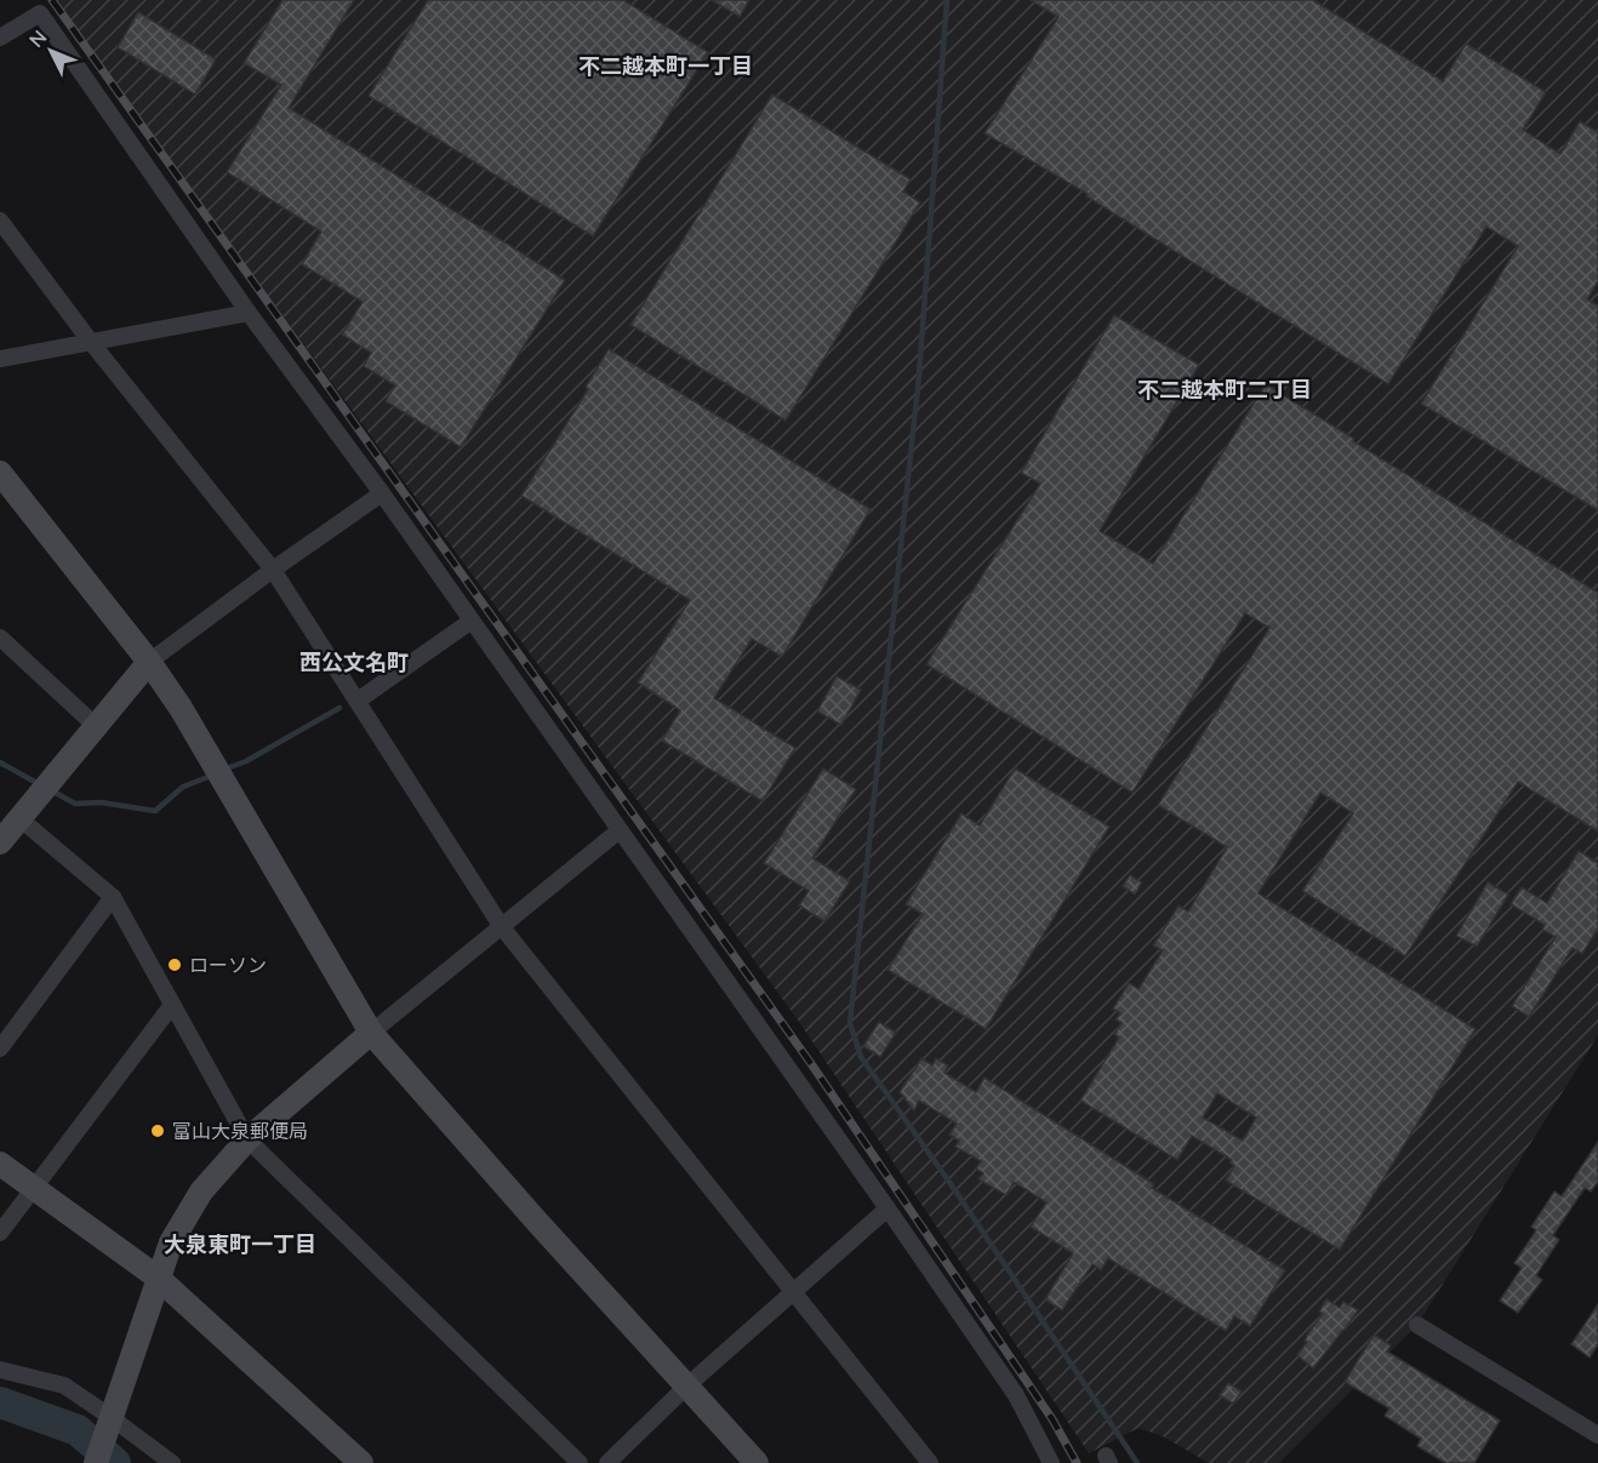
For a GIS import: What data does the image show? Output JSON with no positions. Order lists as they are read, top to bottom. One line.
{"districts":["不二越本町一丁目","不二越本町二丁目","西公文名町","大泉東町一丁目"],"places":["ローソン","富山大泉郵便局"],"north":"top left"}
